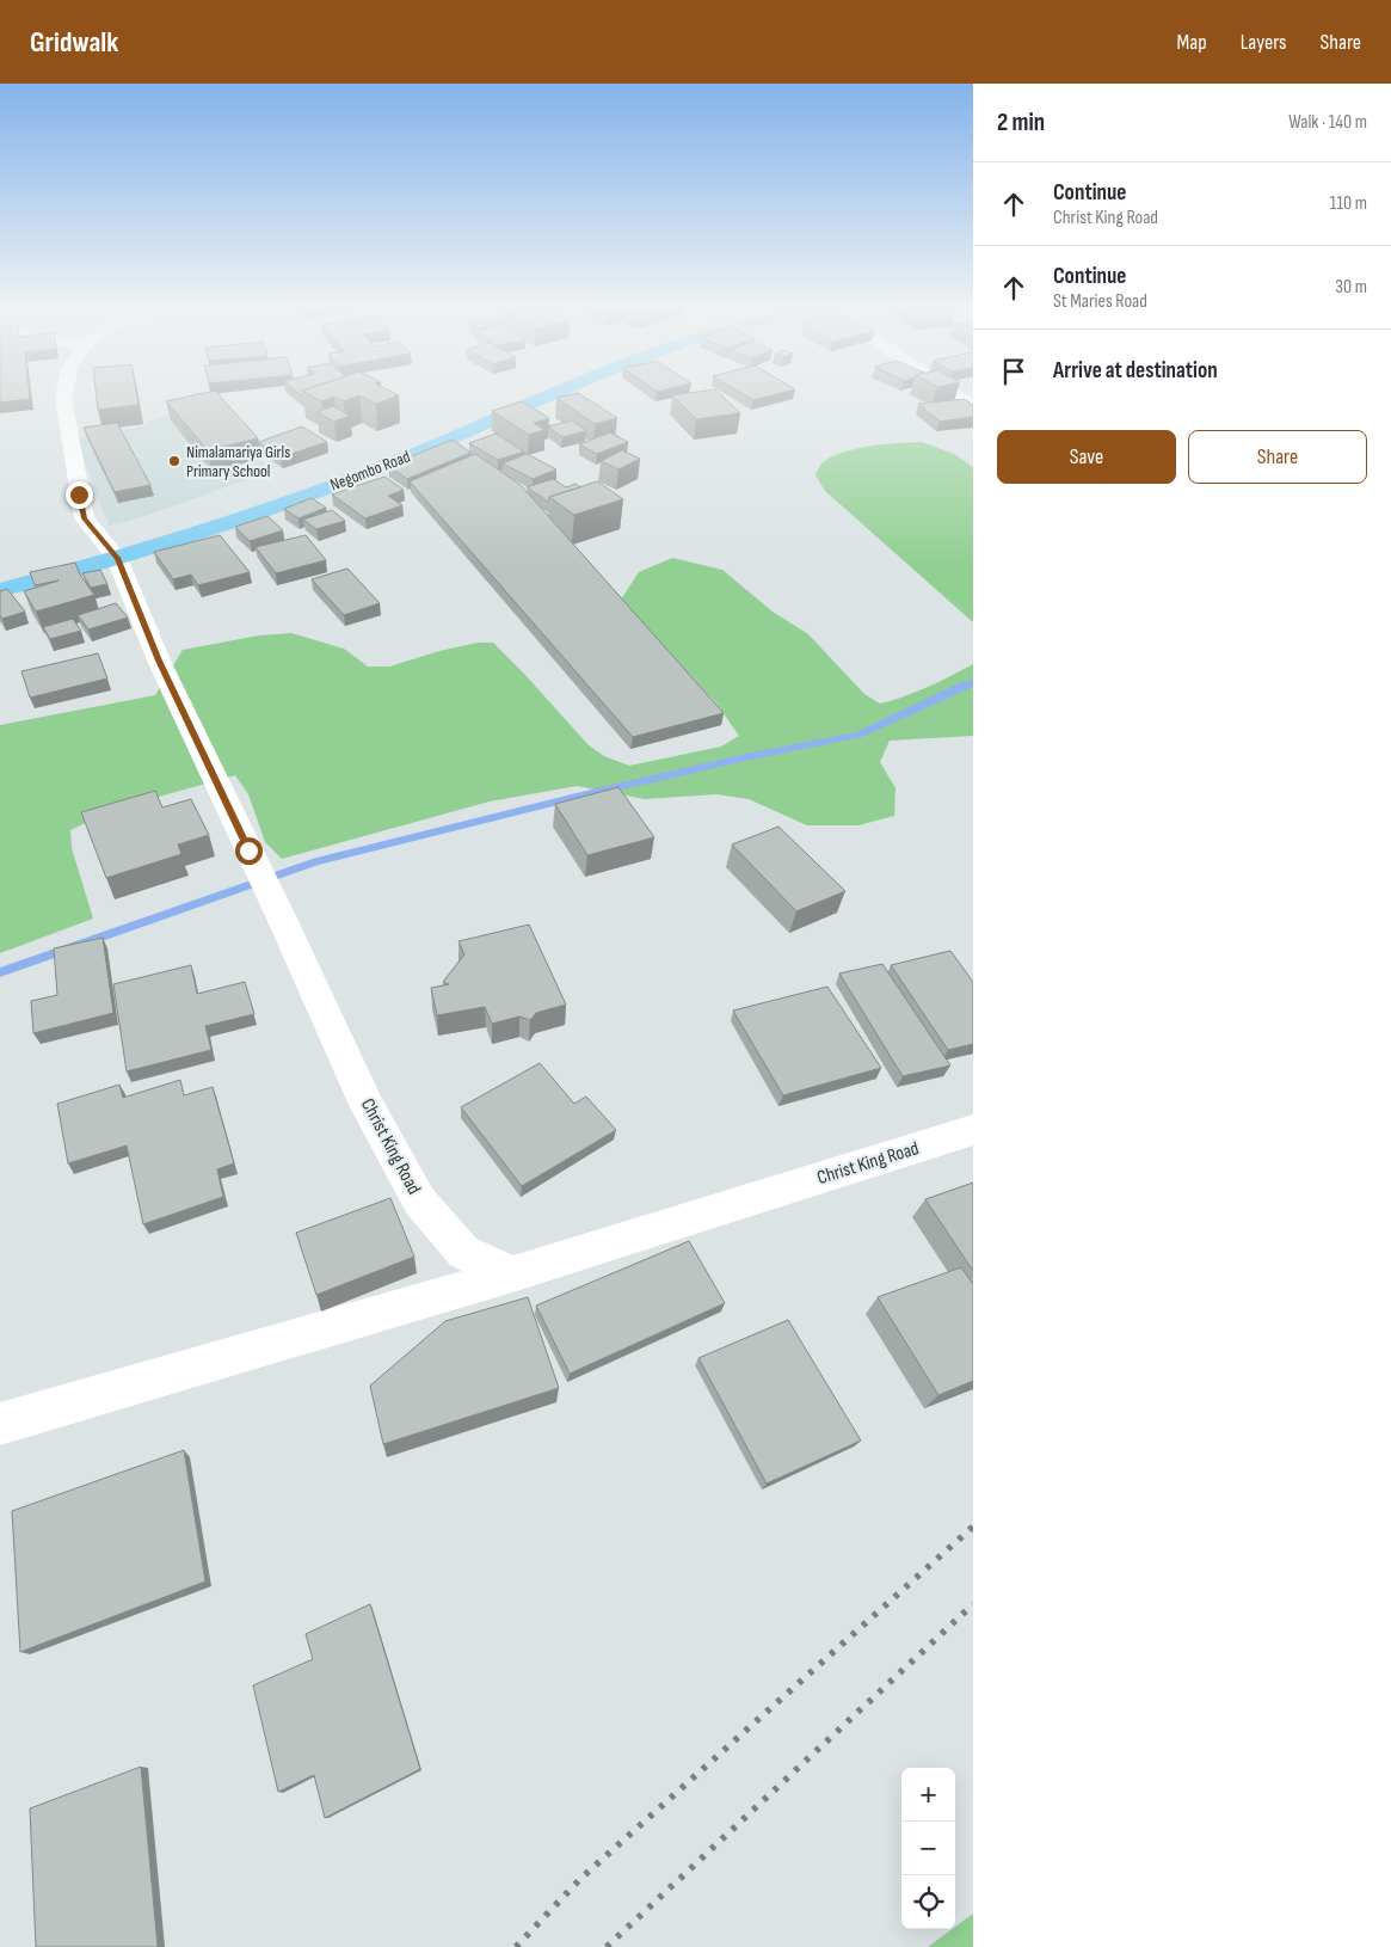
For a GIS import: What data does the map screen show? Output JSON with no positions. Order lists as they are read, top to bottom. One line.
{"streets":{"highway":["Negombo Road"],"street":["Christ King Road"]},"crossings":[["Negombo Road","Christ King Road"]],"places":["Nimalamariya Girls Primary School"],"page":{"header":"Gridwalk","nav":["Map","Layers","Share"],"heading":["2 min","Walk · 140 m"],"list":[["Continue","Christ King Road","110 m"],["Continue","St Maries Road","30 m"],"Arrive at destination"],"buttons":["Save","Share"],"map_buttons":["+","−"]}}
